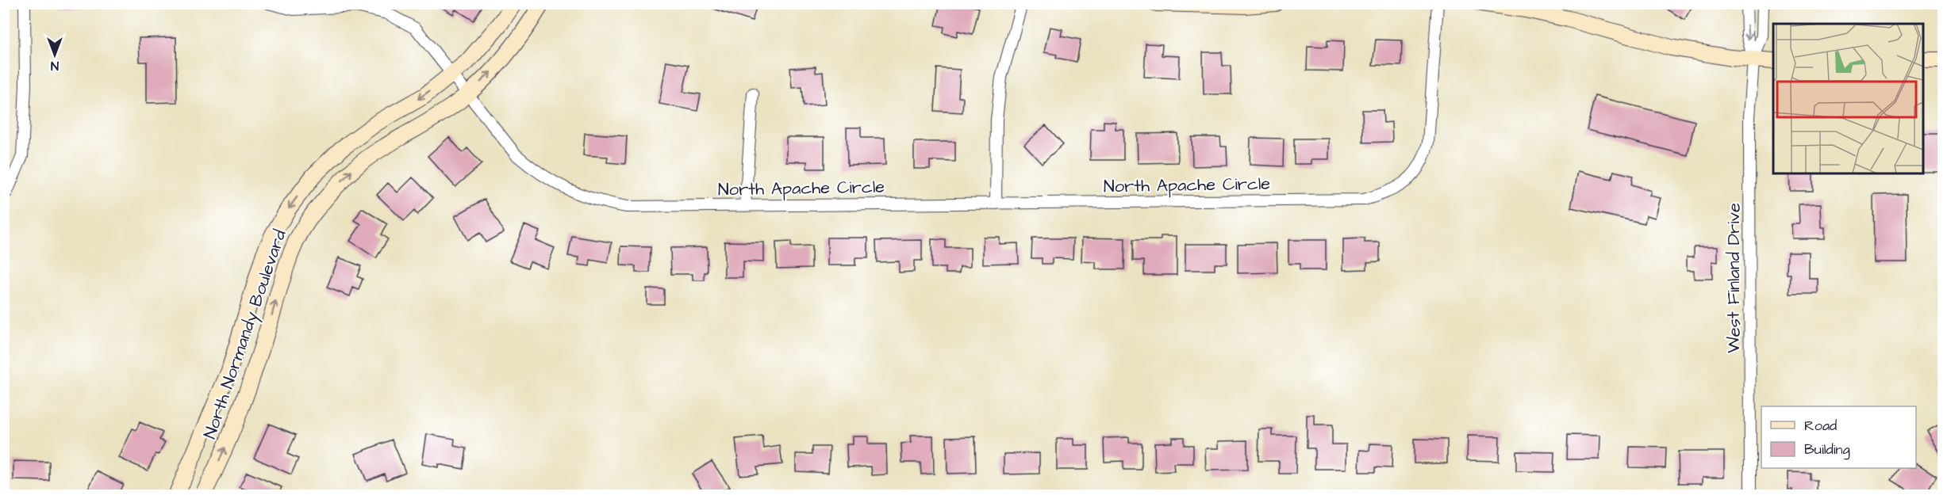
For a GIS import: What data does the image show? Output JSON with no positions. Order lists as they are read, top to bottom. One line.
{"streets":{"street":["North Apache Circle","West Finland Drive","North Normandy Boulevard"]},"crossings":[["North Apache Circle","North Normandy Boulevard"]],"legend":["Road","Building"],"north":"bottom"}
